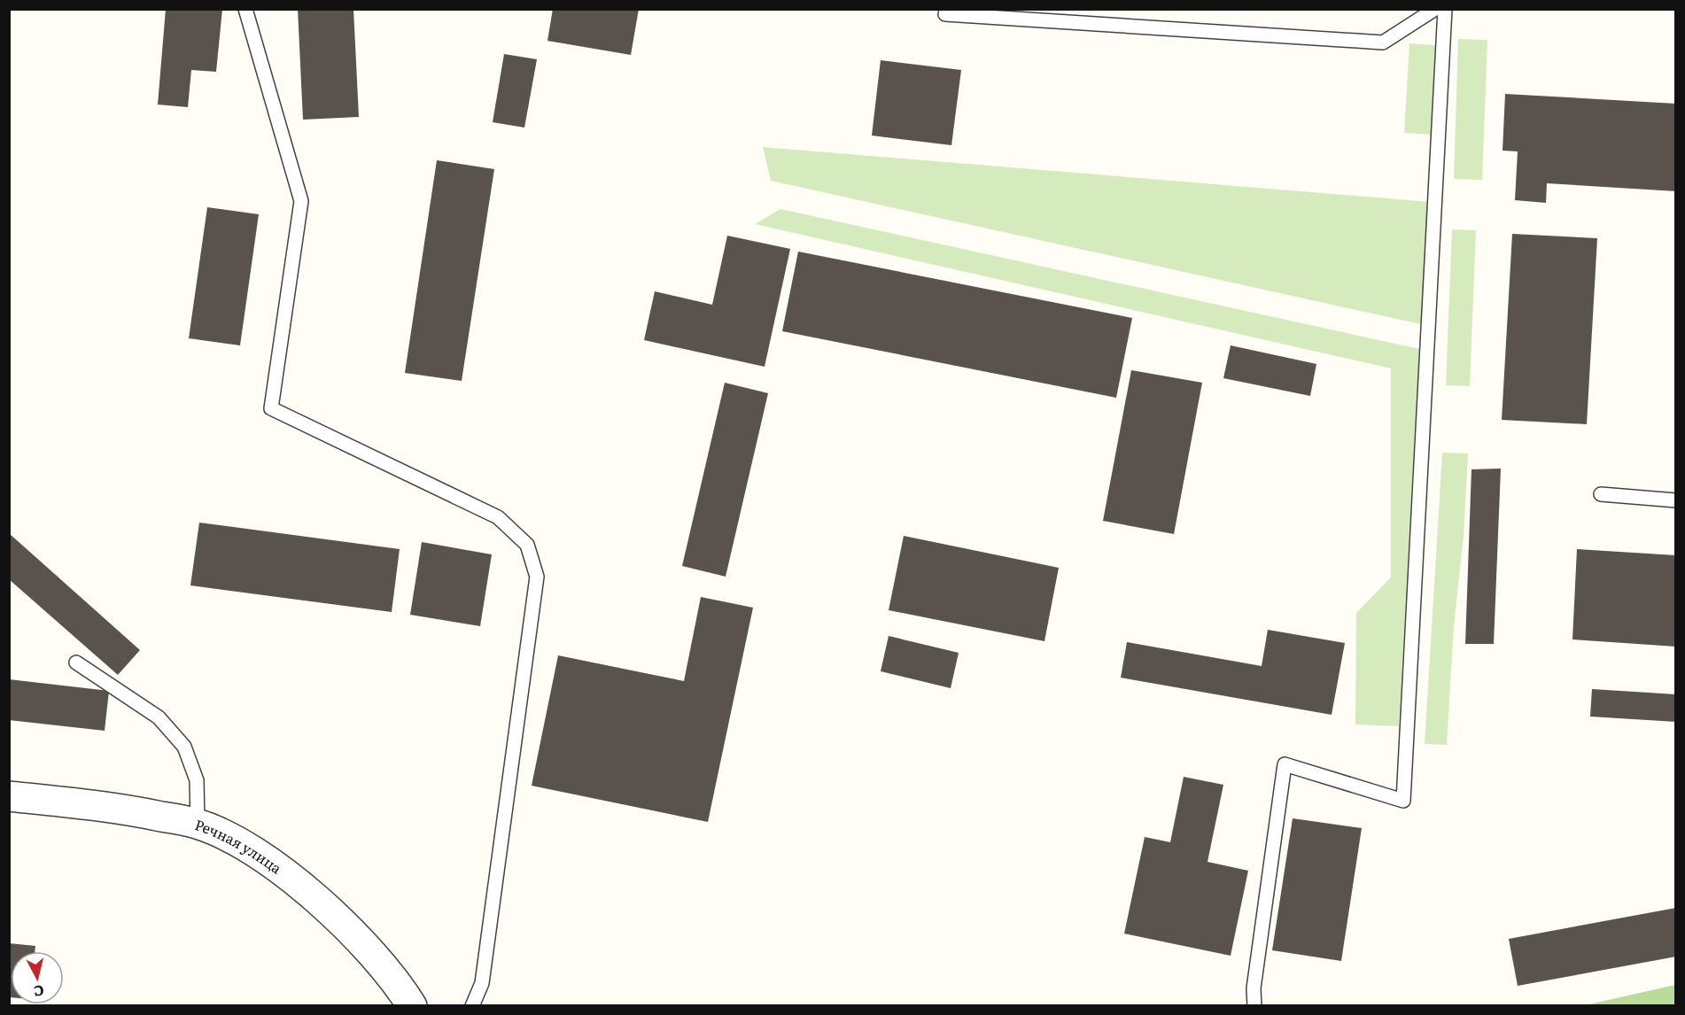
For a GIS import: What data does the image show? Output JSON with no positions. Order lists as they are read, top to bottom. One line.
{"streets":{"street":["Речная улица"]},"north":"bottom"}
